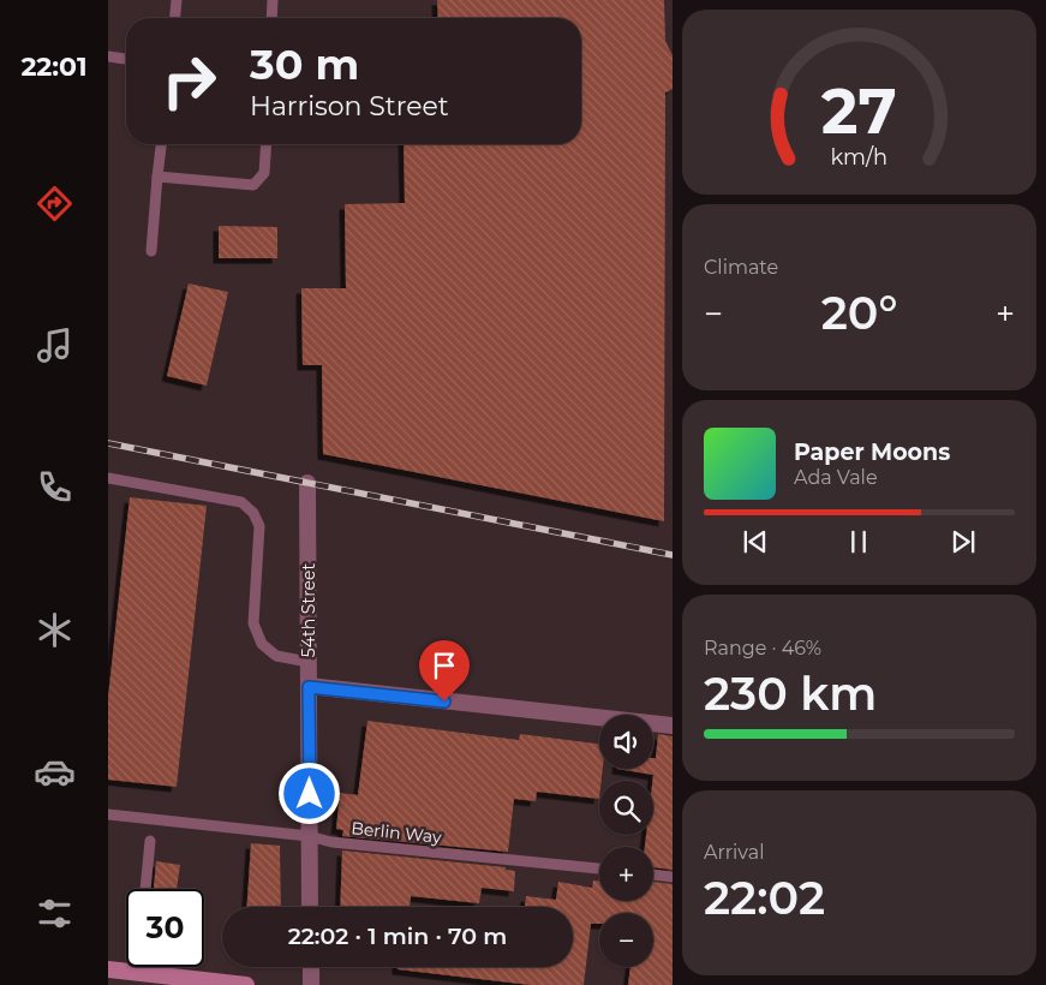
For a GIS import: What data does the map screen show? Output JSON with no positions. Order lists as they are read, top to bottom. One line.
{"streets":{"street":["54th Street"],"lane":["Berlin Way"]},"crossings":[["54th Street","Berlin Way"]],"page":{"tabs":"22:01","turn":["30 m","Harrison Street"],"tile":["Climate",["Range · 46%","230 km"],["Arrival","22:02"]],"heat":["−","20°","+"],"song":["Paper Moons","Ada Vale"],"map_buttons":["+","−"],"limit":"30","trip":"22:02 · 1 min · 70 m","gauge":["27","km/h"]}}
